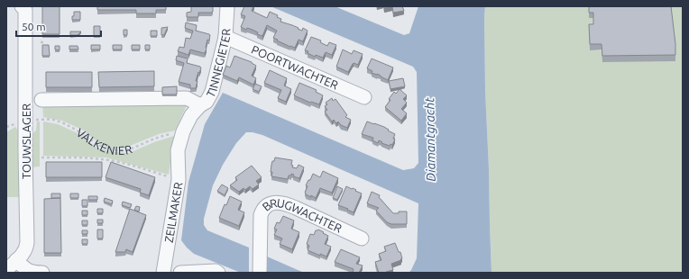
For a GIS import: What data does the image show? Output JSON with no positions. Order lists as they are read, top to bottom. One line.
{"streets":{"street":["TINNEGIETER","POORTWACHTER","TOUWSLAGER","ZEILMAKER","BRUGWACHTER"],"path":["VALKENIER"]},"crossings":[["TINNEGIETER","POORTWACHTER"],["TINNEGIETER","VALKENIER"],["TINNEGIETER","ZEILMAKER"],["VALKENIER","TOUWSLAGER"],["VALKENIER","ZEILMAKER"]],"water":["Diamantgracht"],"scale_bar":"50 m"}
